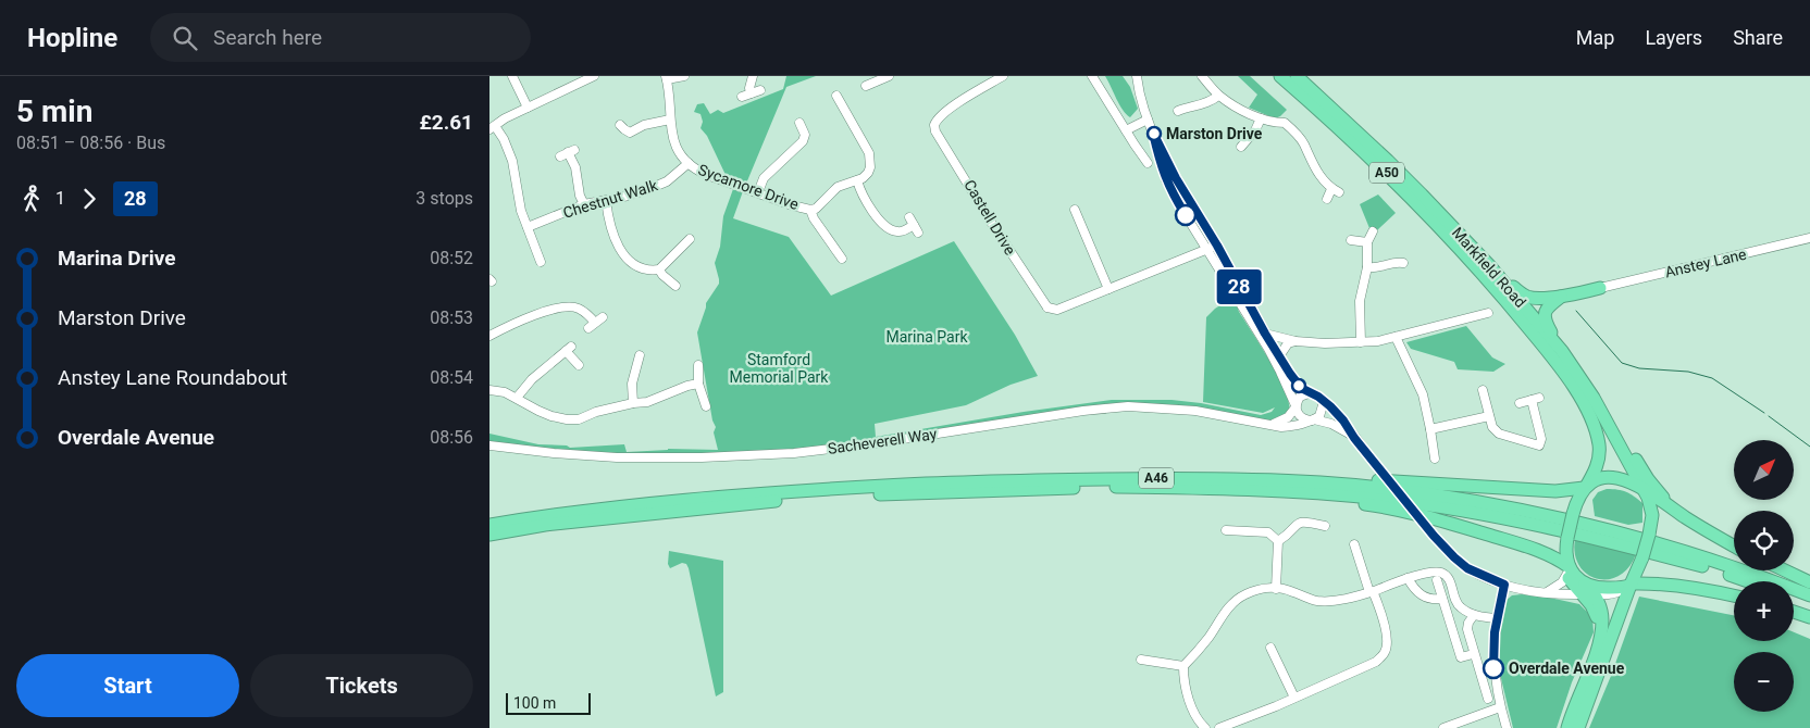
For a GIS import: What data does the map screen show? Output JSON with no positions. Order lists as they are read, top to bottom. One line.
{"streets":{"highway":["A50","Markfield Road","A46"],"street":["Sycamore Drive","Chestnut Walk","Castell Drive","Anstey Lane","Sacheverell Way"]},"crossings":[["Sycamore Drive","Chestnut Walk"]],"parks":["Marina Park","Stamford Memorial Park"],"places":["Marston Drive","Overdale Avenue"],"lines":["bus line 28"],"scale_bar":"100 m","north":"top right","page":{"header":"Hopline","search":"Search here","nav":["Map","Layers","Share"],"heading":["5 min","08:51 – 08:56 · Bus","£2.61"],"on_map":"28","legs":["1","28","3 stops"],"list":[{"name":"Marina Drive","value":"08:52"},{"name":"Marston Drive","value":"08:53"},{"name":"Anstey Lane Roundabout","value":"08:54"},{"name":"Overdale Avenue","value":"08:56"}],"map_buttons":["+","−"],"buttons":["Start","Tickets"],"scale":"100 m"}}
